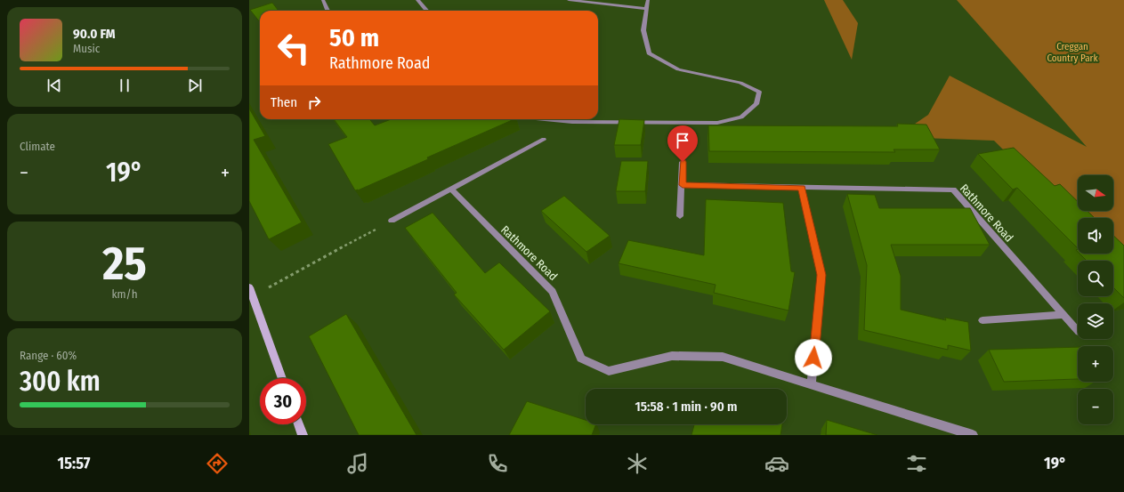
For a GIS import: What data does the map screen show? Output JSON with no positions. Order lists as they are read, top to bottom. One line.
{"streets":{"street":["Rathmore Road"]},"parks":["Creggan Country Park"],"north":"right","page":{"turn":["50 m","Rathmore Road"],"song":["90.0 FM","Music"],"then":"Then","tile":["Climate",["25","km/h"],["Range · 60%","300 km"]],"heat":["−","19°","+"],"map_buttons":["+","−"],"limit":"30","trip":"15:58 · 1 min · 90 m","tabs":["15:57","19°"]}}
